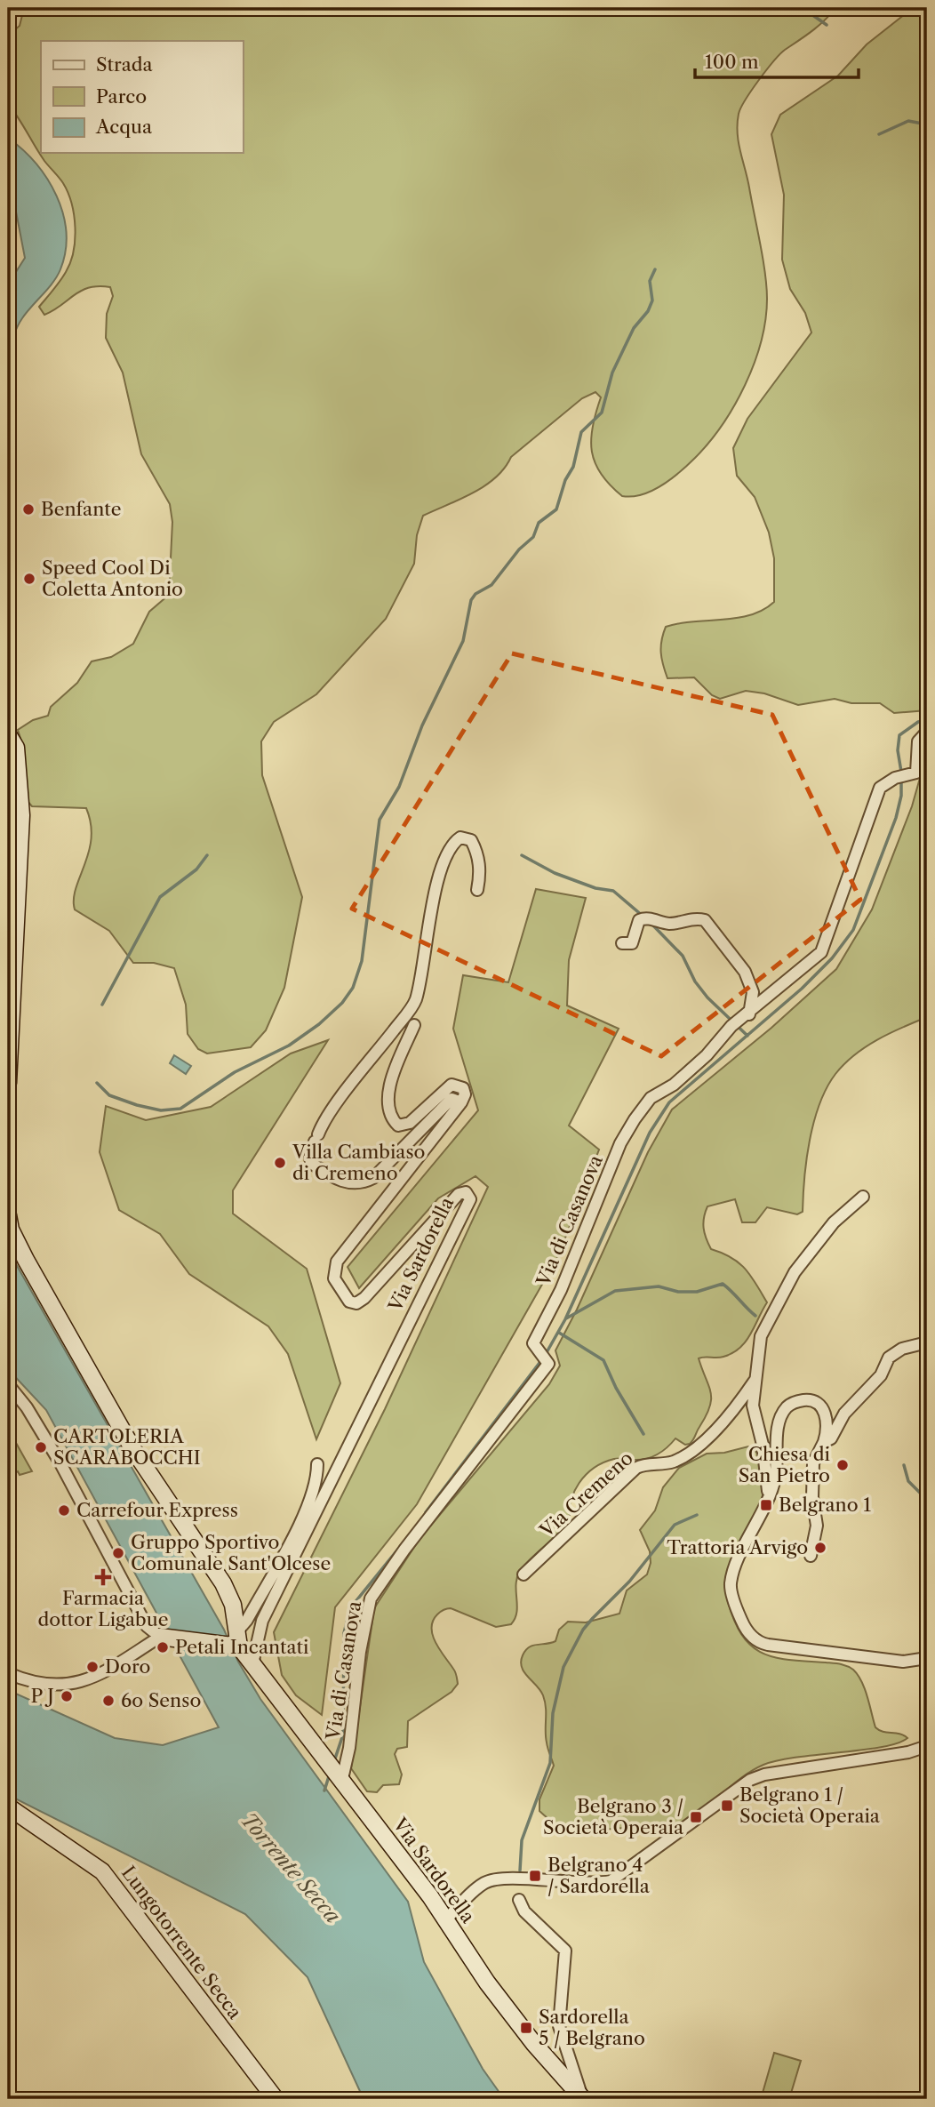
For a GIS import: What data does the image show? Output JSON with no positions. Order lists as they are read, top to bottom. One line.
{"streets":{"main road":["Via Sardorella","Lungotorrente Secca"],"street":["Via di Casanova","Via Cremeno"]},"crossings":[["Via di Casanova","Via Sardorella"]],"water":["Torrente Secca"],"places":{"other":["Benfante","Speed Cool Di Coletta Antonio","Villa Cambiaso di Cremeno","CARTOLERIA SCARABOCCHI","Chiesa di San Pietro","Carrefour Express","Trattoria Arvigo","Gruppo Sportivo Comunale Sant'Olcese","Petali Incantati","Doro","P J","6o Senso"],"transit":["Belgrano 1","Belgrano 1 / Società Operaia","Belgrano 3 / Società Operaia","Belgrano 4 / Sardorella","Sardorella 5 / Belgrano"],"health":["Farmacia dottor Ligabue"]},"legend":["Strada","Parco","Acqua"],"scale_bar":"100 m"}
